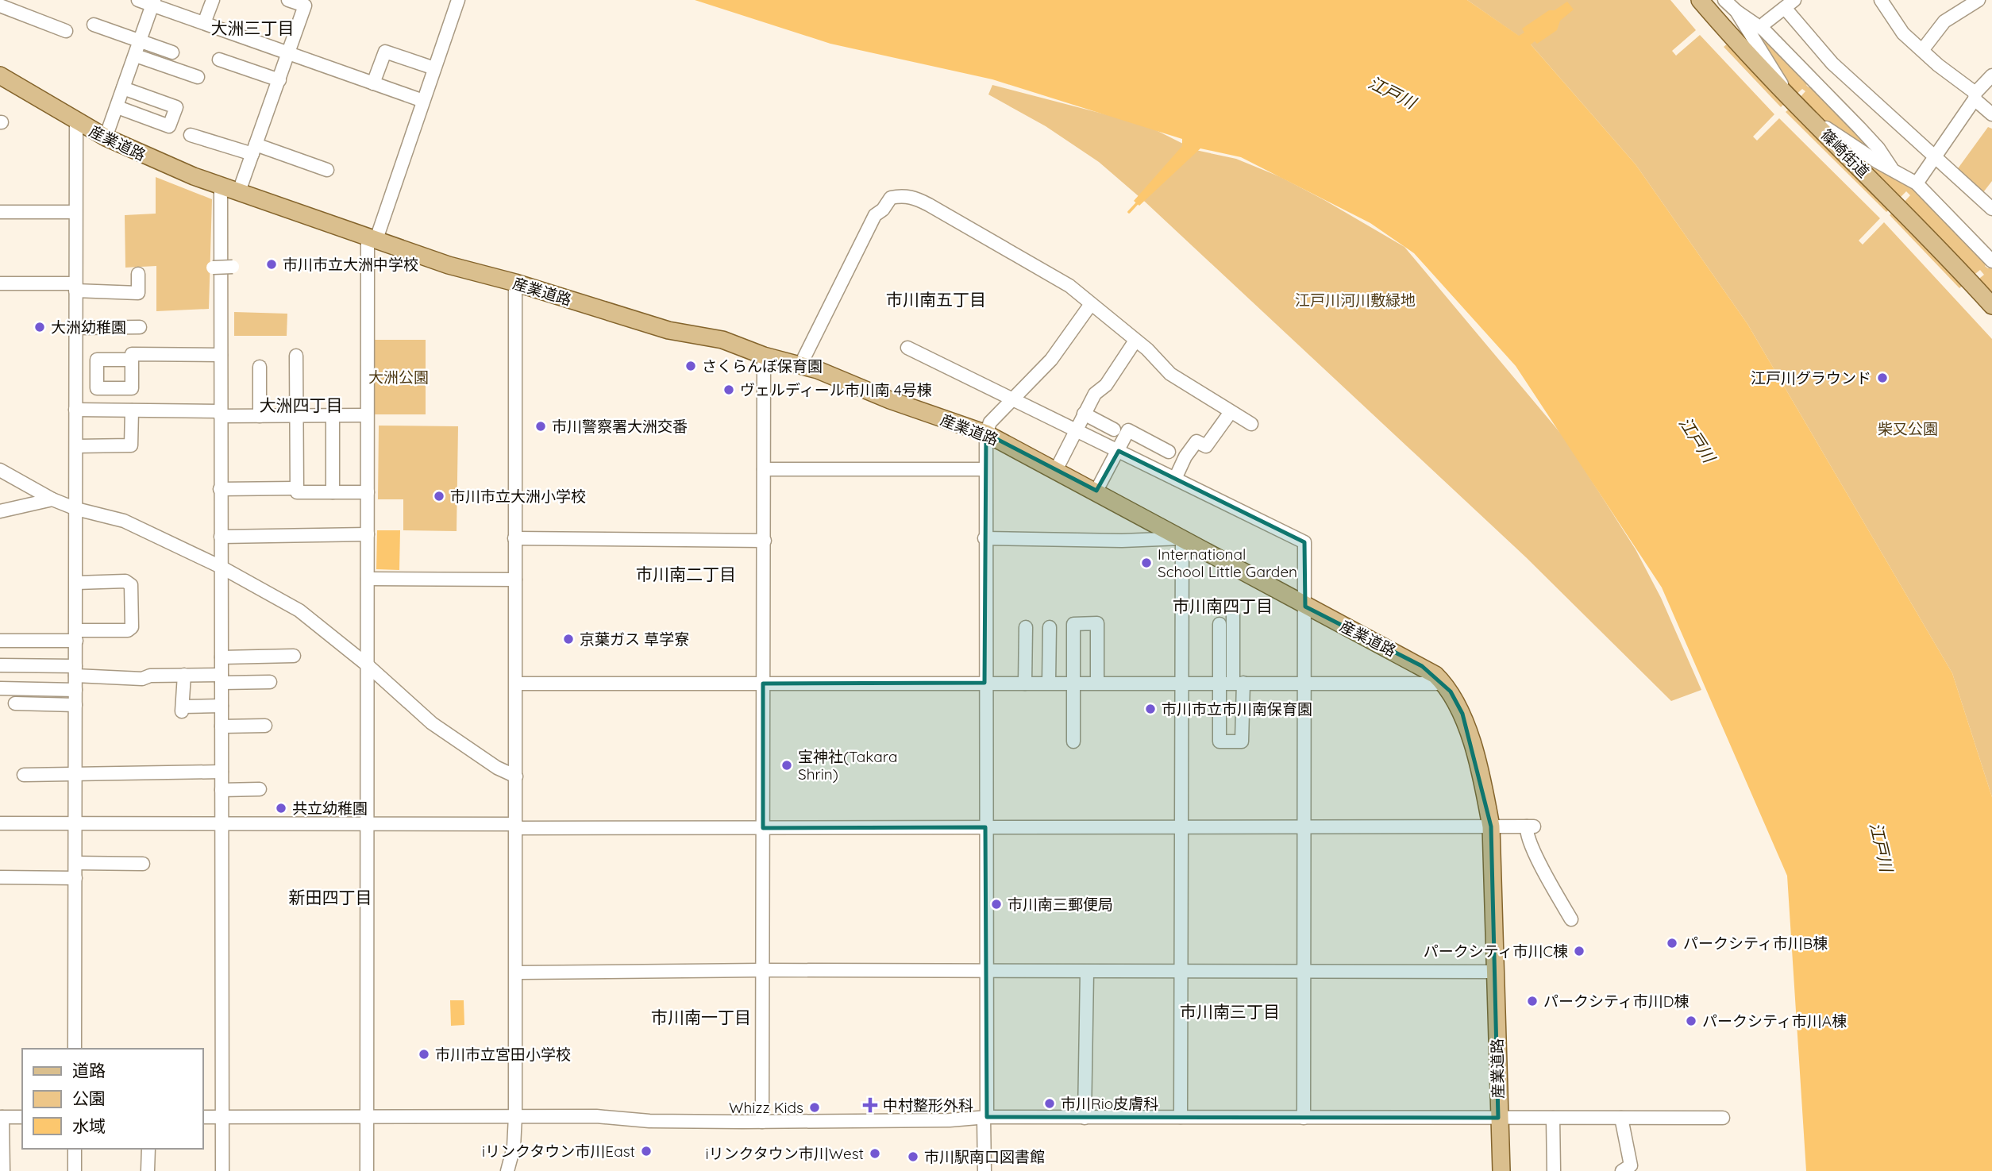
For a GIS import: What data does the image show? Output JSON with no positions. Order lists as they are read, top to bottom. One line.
{"streets":{"main road":["産業道路","篠崎街道"]},"districts":["大洲三丁目","市川南五丁目","大洲四丁目","市川南二丁目","市川南四丁目","新田四丁目","市川南三丁目","市川南一丁目"],"water":["江戸川"],"parks":["江戸川河川敷緑地","大洲公園","柴又公園"],"places":{"other":["市川市立大洲中学校","大洲幼稚園","さくらんぼ保育園","江戸川グラウンド","ヴェルディール市川南 4号棟","市川警察署大洲交番","市川市立大洲小学校","International School Little Garden","京葉ガス 草学寮","市川市立市川南保育園","宝神社(Takara Shrin)","共立幼稚園","市川南三郵便局","パークシティ市川B棟","パークシティ市川C棟","パークシティ市川D棟","パークシティ市川A棟","市川市立宮田小学校","市川Rio皮膚科","Whizz Kids","iリンクタウン市川East","iリンクタウン市川West","市川駅南口図書館"],"health":["中村整形外科"]},"legend":["道路","公園","水域"]}
